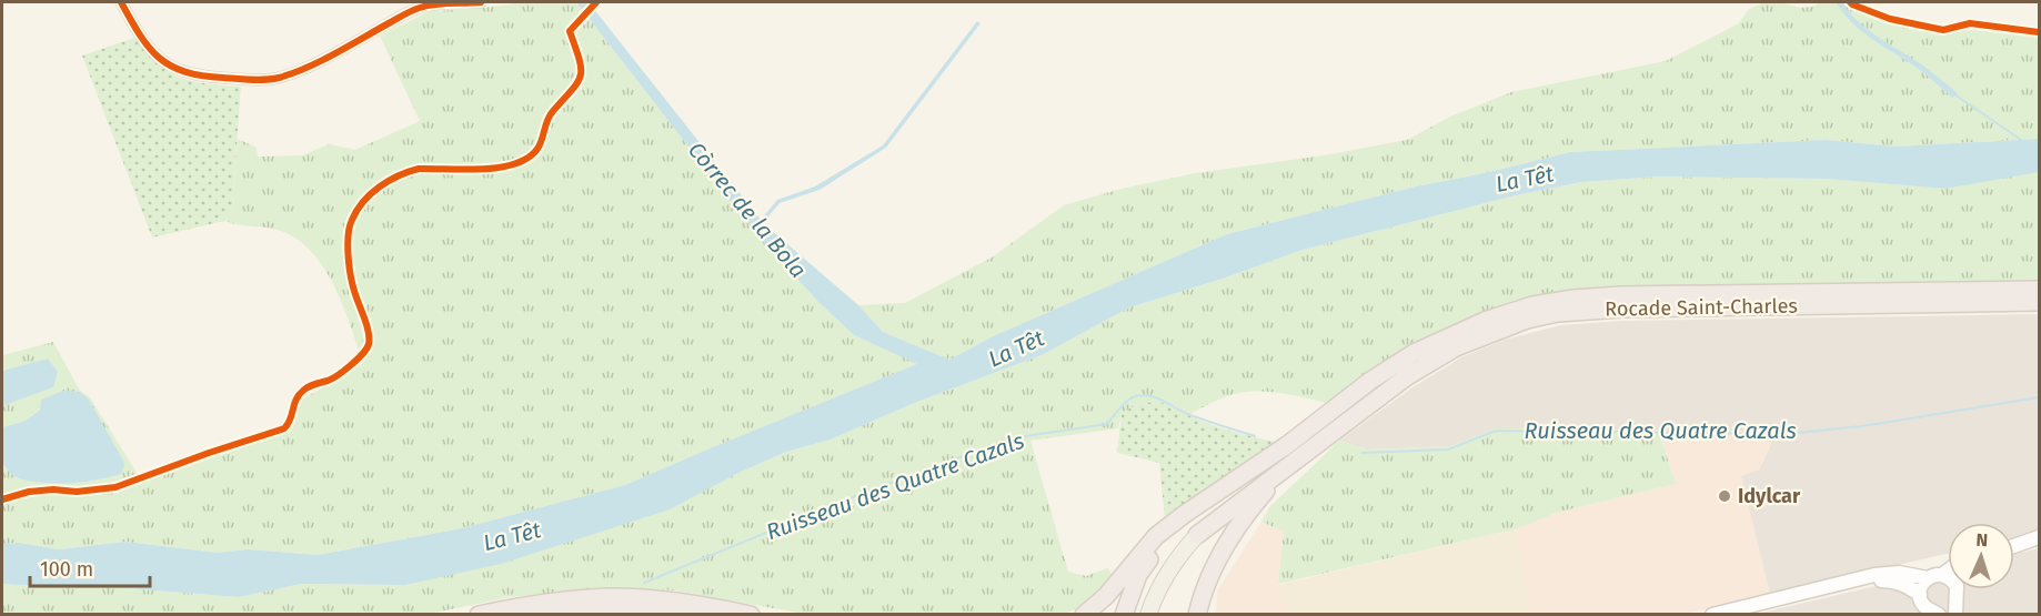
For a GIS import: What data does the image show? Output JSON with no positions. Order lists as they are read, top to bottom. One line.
{"streets":{"highway":["Rocade Saint-Charles"]},"water":["La Têt","Còrrec de la Bola","Ruisseau des Quatre Cazals"],"places":["Idylcar"],"scale_bar":"100 m","north":"top"}
